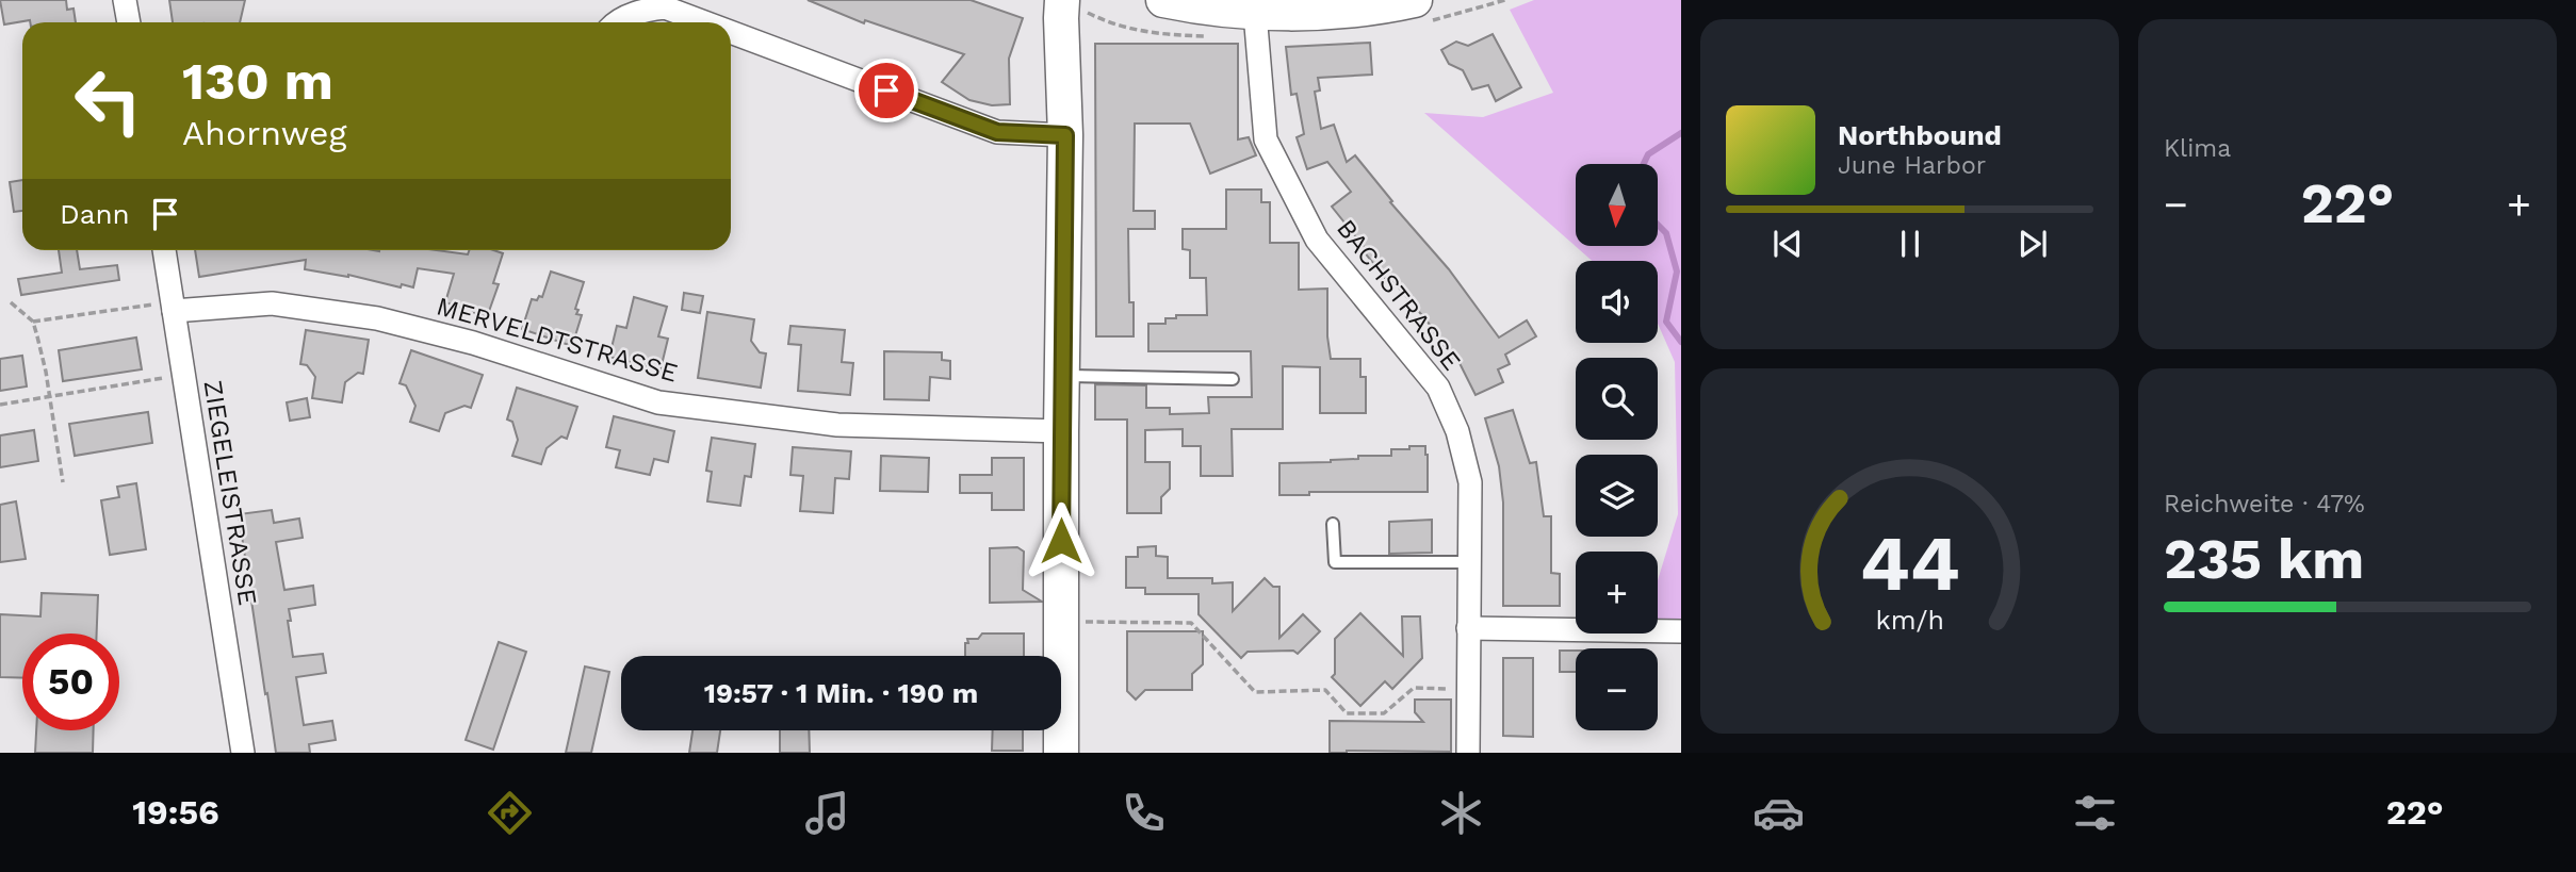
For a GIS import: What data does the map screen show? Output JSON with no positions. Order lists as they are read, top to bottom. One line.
{"streets":{"street":["BACHSTRASSE","MERVELDTSTRASSE","ZIEGELEISTRASSE"]},"crossings":[["MERVELDTSTRASSE","ZIEGELEISTRASSE"]],"north":"bottom","page":{"tile":["Klima",["Reichweite · 47%","235 km"]],"turn":["130 m","Ahornweg"],"song":["Northbound","June Harbor"],"map_buttons":["+","−"],"heat":["−","22°","+"],"then":"Dann","limit":"50","trip":"19:57 · 1 Min. · 190 m","tabs":["19:56","22°"],"gauge":["44","km/h"]}}
